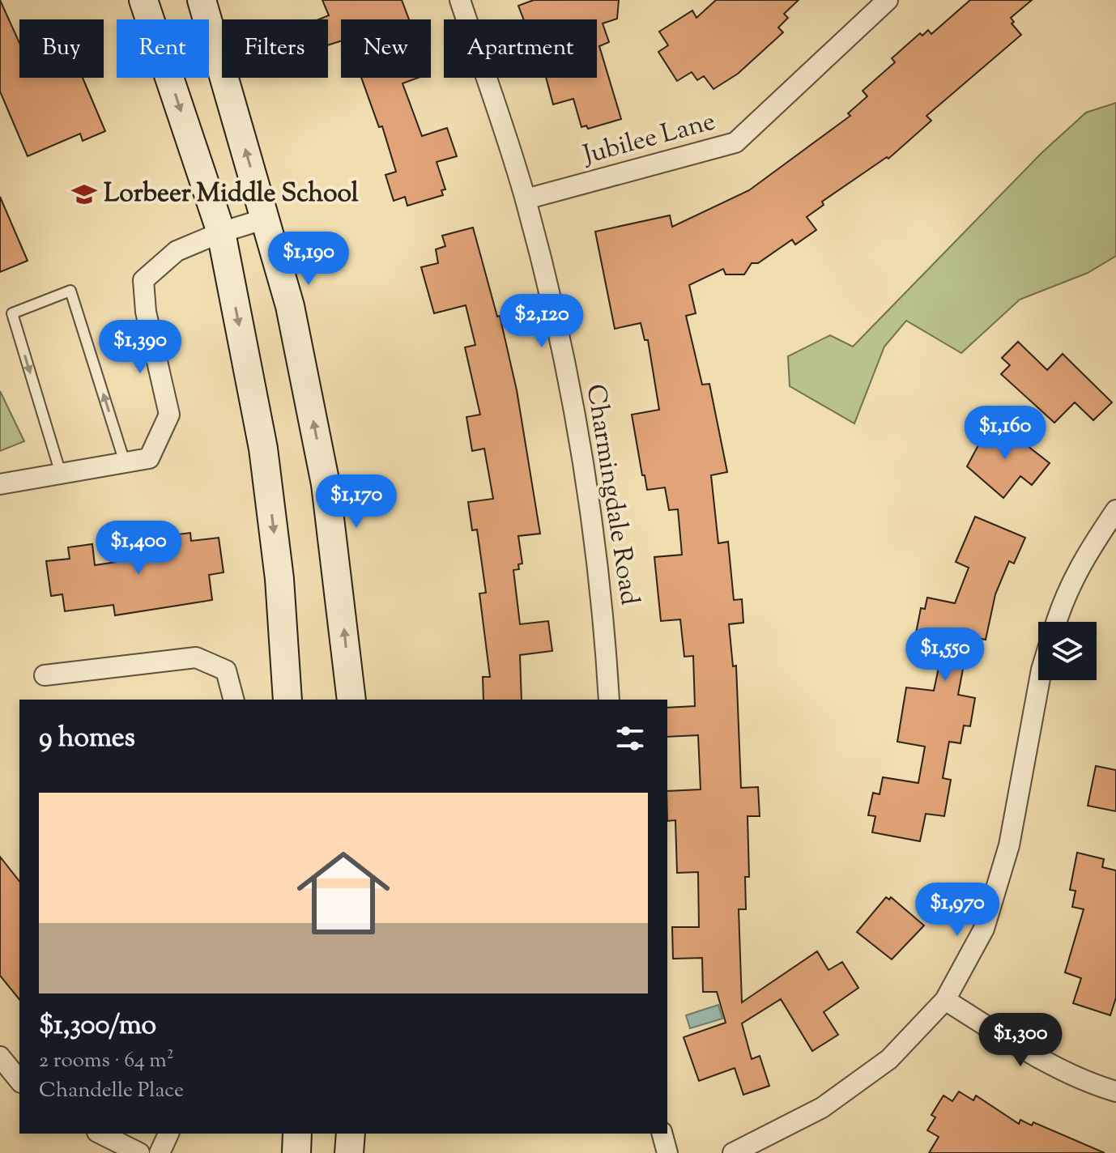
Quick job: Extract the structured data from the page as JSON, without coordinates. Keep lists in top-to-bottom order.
{
  "streets": {
    "street": ["Jubilee Lane", "Charmingdale Road"]
  },
  "crossings": [
    ["Jubilee Lane", "Charmingdale Road"]
  ],
  "places": {
    "school or university": ["Lorbeer Middle School"]
  },
  "page": {
    "chip": [
      "Buy",
      "Rent",
      "Filters",
      "New",
      "Apartment"
    ],
    "price": [
      "$1,190",
      "$2,120",
      "$1,390",
      "$1,160",
      "$1,170",
      "$1,400",
      "$1,550",
      "$1,970",
      "$1,300"
    ],
    "heading": "9 homes",
    "list": [
      {
        "name": "$1,300/mo",
        "note": "2 rooms · 64 m² · Chandelle Place"
      }
    ]
  }
}
